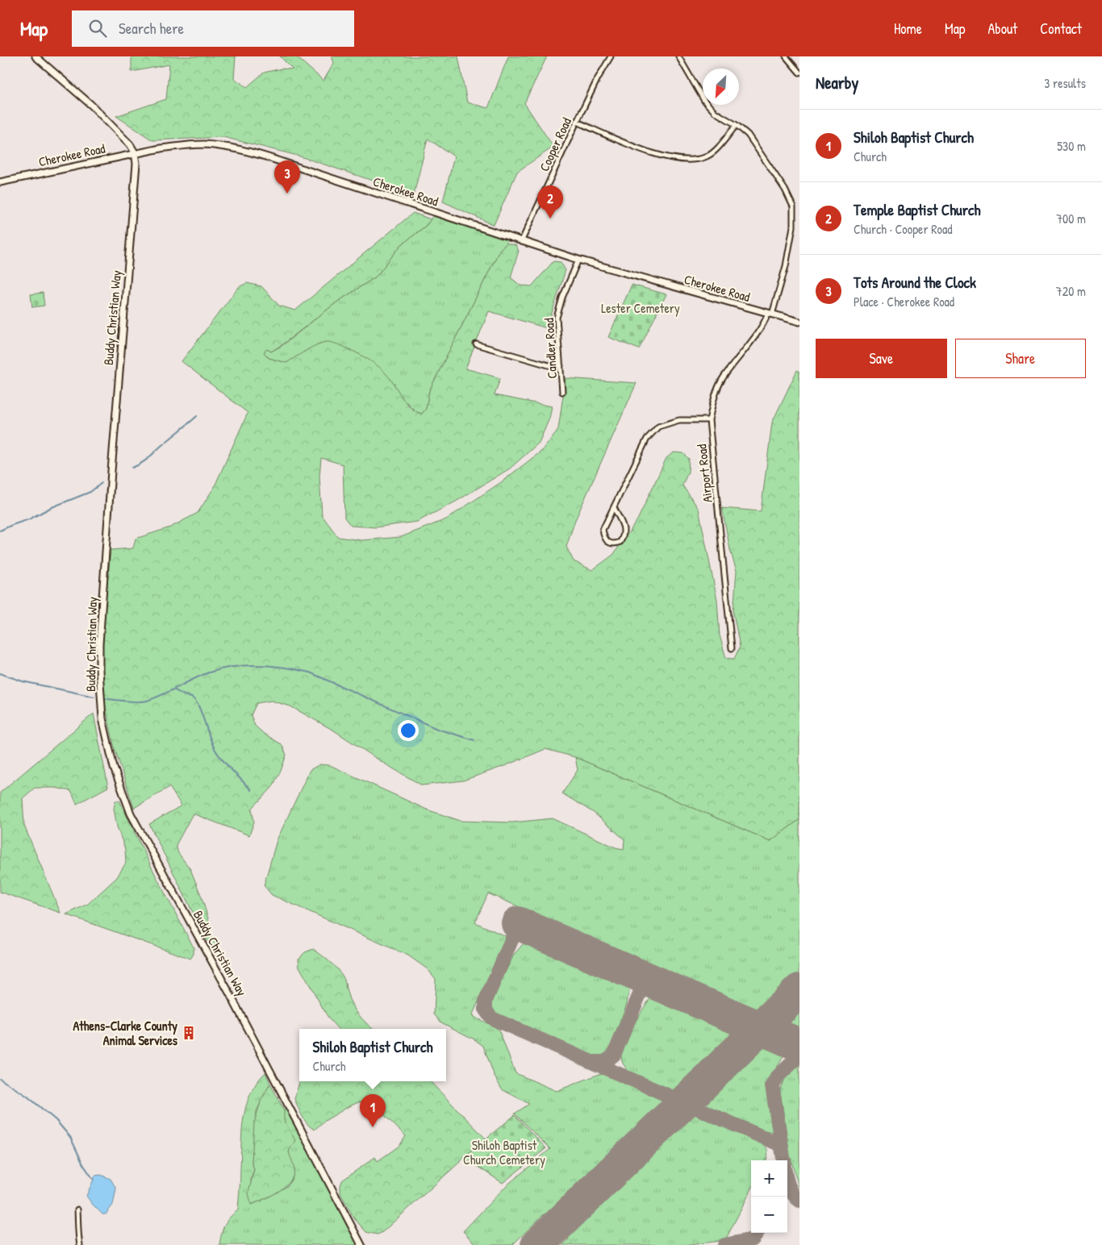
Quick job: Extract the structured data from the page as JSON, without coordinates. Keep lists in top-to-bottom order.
{
  "streets": {
    "street": [
      "Cooper Road",
      "Cherokee Road",
      "Buddy Christian Way",
      "Candler Road",
      "Airport Road"
    ]
  },
  "crossings": [
    ["Cooper Road", "Cherokee Road"],
    ["Cherokee Road", "Buddy Christian Way"],
    ["Cherokee Road", "Candler Road"],
    ["Cherokee Road", "Airport Road"]
  ],
  "parks": ["Lester Cemetery", "Shiloh Baptist Church Cemetery"],
  "places": {
    "building": ["Athens-Clarke County Animal Services"]
  },
  "north": "bottom left",
  "page": {
    "header": "Map",
    "search": "Search here",
    "nav": [
      "Home",
      "Map",
      "About",
      "Contact"
    ],
    "heading": ["Nearby", "3 results"],
    "list": [
      {
        "mark": "1",
        "name": "Shiloh Baptist Church",
        "note": "Church",
        "value": "530 m"
      },
      {
        "mark": "2",
        "name": "Temple Baptist Church",
        "note": "Church · Cooper Road",
        "value": "700 m"
      },
      {
        "mark": "3",
        "name": "Tots Around the Clock",
        "note": "Place · Cherokee Road",
        "value": "720 m"
      }
    ],
    "pins": ["3", "2", "1"],
    "buttons": ["Save", "Share"],
    "popup": ["Shiloh Baptist Church", "Church"],
    "map_buttons": ["+", "−"]
  }
}
